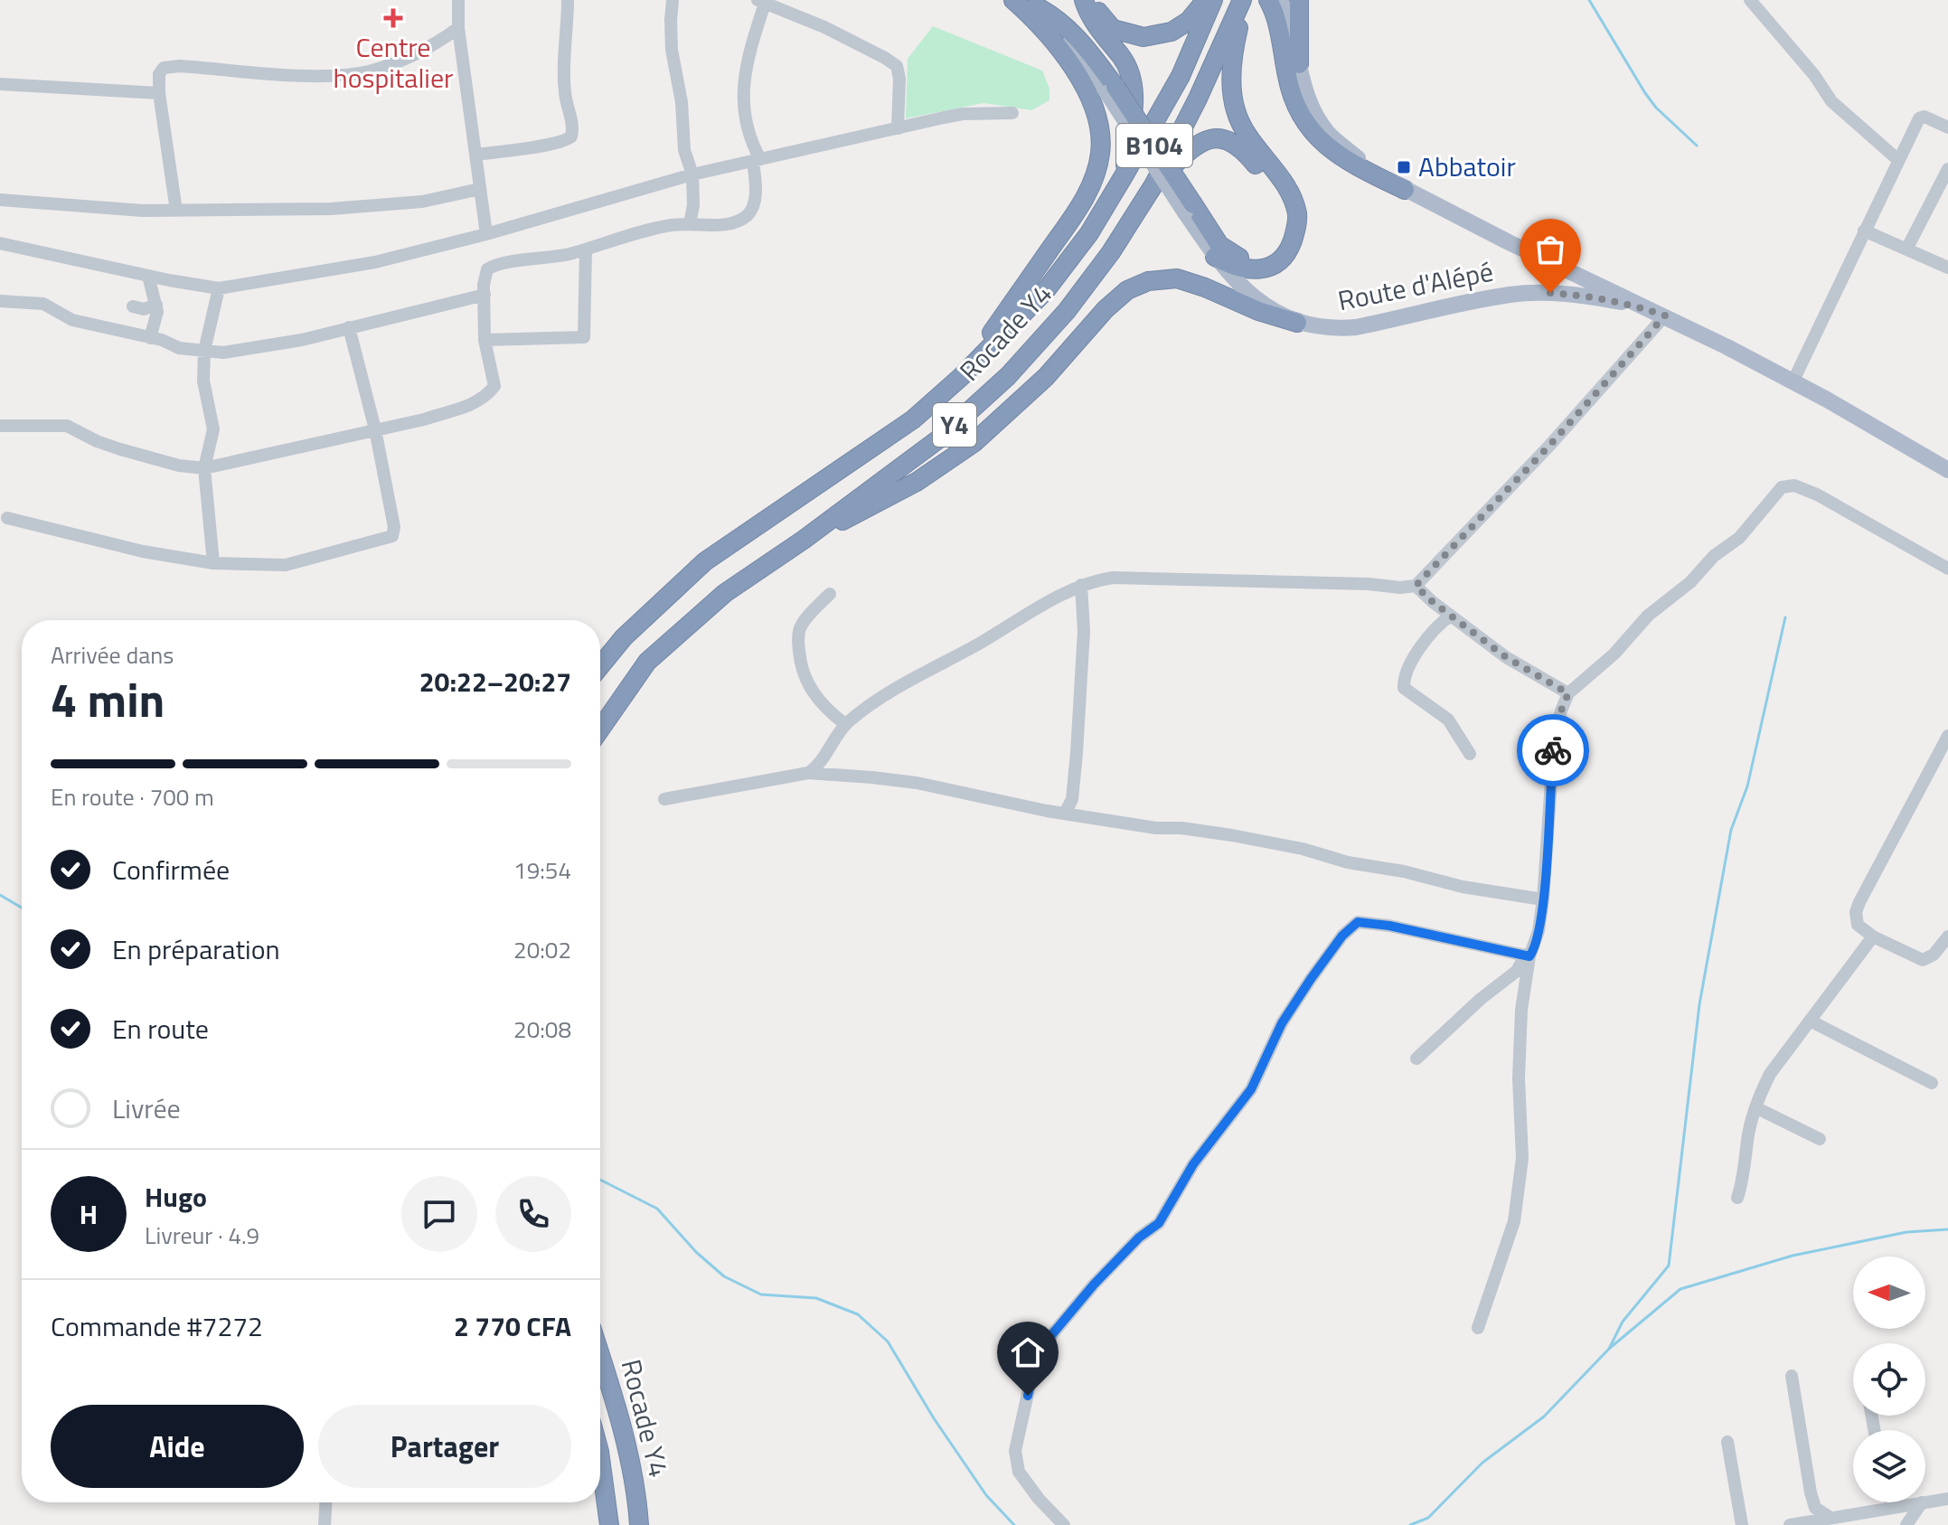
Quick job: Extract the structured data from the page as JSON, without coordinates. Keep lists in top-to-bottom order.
{
  "streets": {
    "highway": ["B104", "Rocade Y4", "Y4"],
    "main road": ["Route d'Alépé"]
  },
  "crossings": [
    ["B104", "Route d'Alépé"]
  ],
  "places": {
    "health": ["Centre hospitalier"],
    "transit": ["Abbatoir"]
  },
  "north": "left",
  "page": {
    "heading": ["4 min", "Arrivée dans", "20:22–20:27"],
    "panel": [
      "Hugo",
      "Livreur · 4.9",
      "Commande #7272",
      "2 770 CFA"
    ],
    "bar": "En route · 700 m",
    "list": [
      ["Confirmée", "19:54"],
      ["En préparation", "20:02"],
      ["En route", "20:08"],
      "Livrée"
    ],
    "round": "H",
    "buttons": ["Aide", "Partager"]
  }
}
